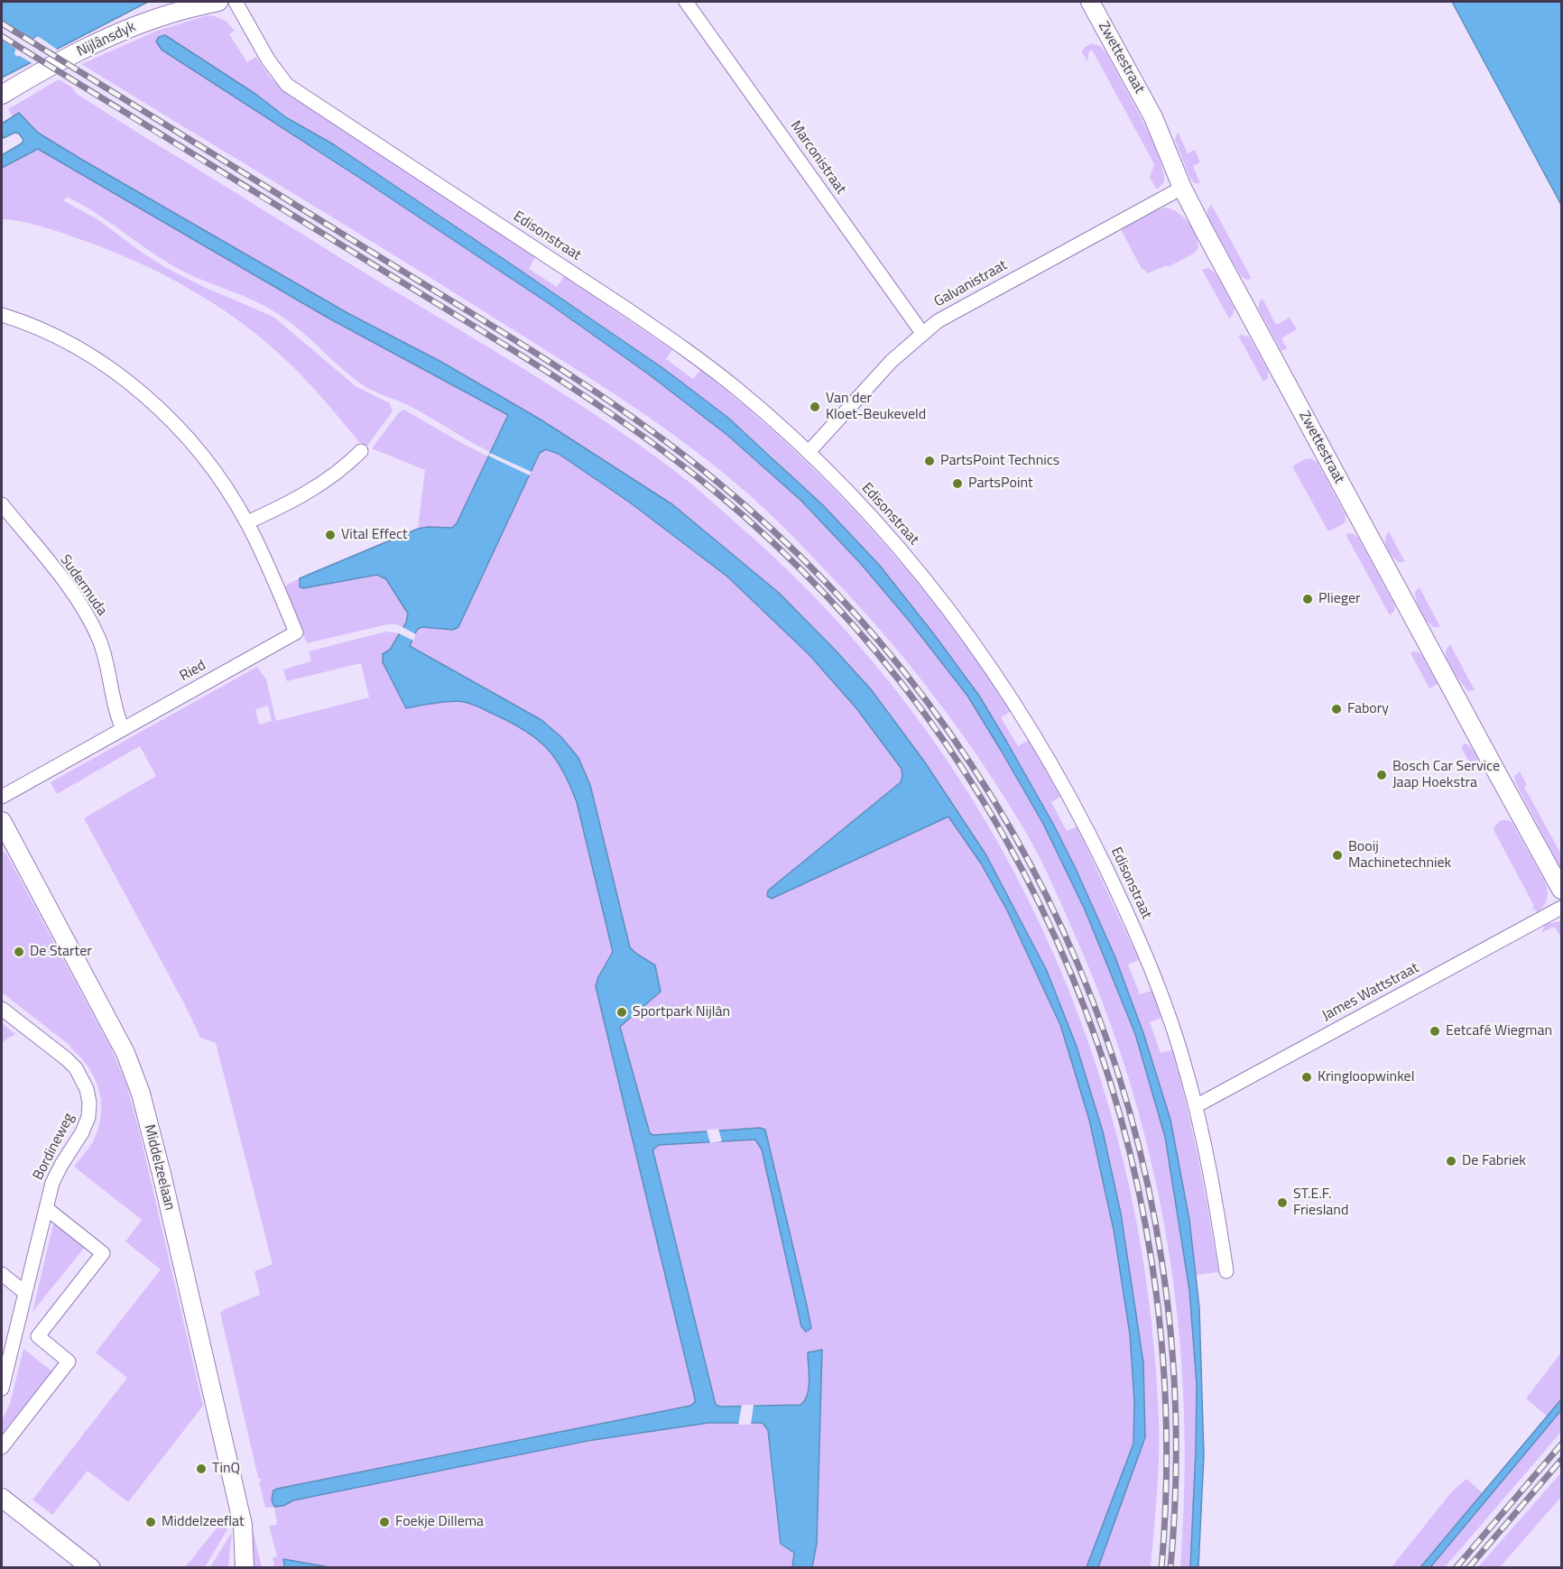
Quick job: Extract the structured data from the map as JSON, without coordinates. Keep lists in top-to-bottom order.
{
  "streets": {
    "street": [
      "Nijlânsdyk",
      "Zwettestraat",
      "Marconistraat",
      "Edisonstraat",
      "Galvanistraat",
      "Sudermuda",
      "Ried",
      "James Wattstraat",
      "Bordineweg",
      "Middelzeelaan"
    ]
  },
  "crossings": [
    ["Zwettestraat", "Galvanistraat"],
    ["Marconistraat", "Galvanistraat"],
    ["Edisonstraat", "Galvanistraat"],
    ["Edisonstraat", "James Wattstraat"],
    ["Sudermuda", "Ried"]
  ],
  "places": [
    "Van der Kloet-Beukeveld",
    "PartsPoint Technics",
    "PartsPoint",
    "Vital Effect",
    "Plieger",
    "Fabory",
    "Bosch Car Service Jaap Hoekstra",
    "Booij Machinetechniek",
    "De Starter",
    "Sportpark Nijlân",
    "Eetcafé Wiegman",
    "Kringloopwinkel",
    "De Fabriek",
    "ST.E.F. Friesland",
    "TinQ",
    "Middelzeeflat",
    "Foekje Dillema"
  ]
}
